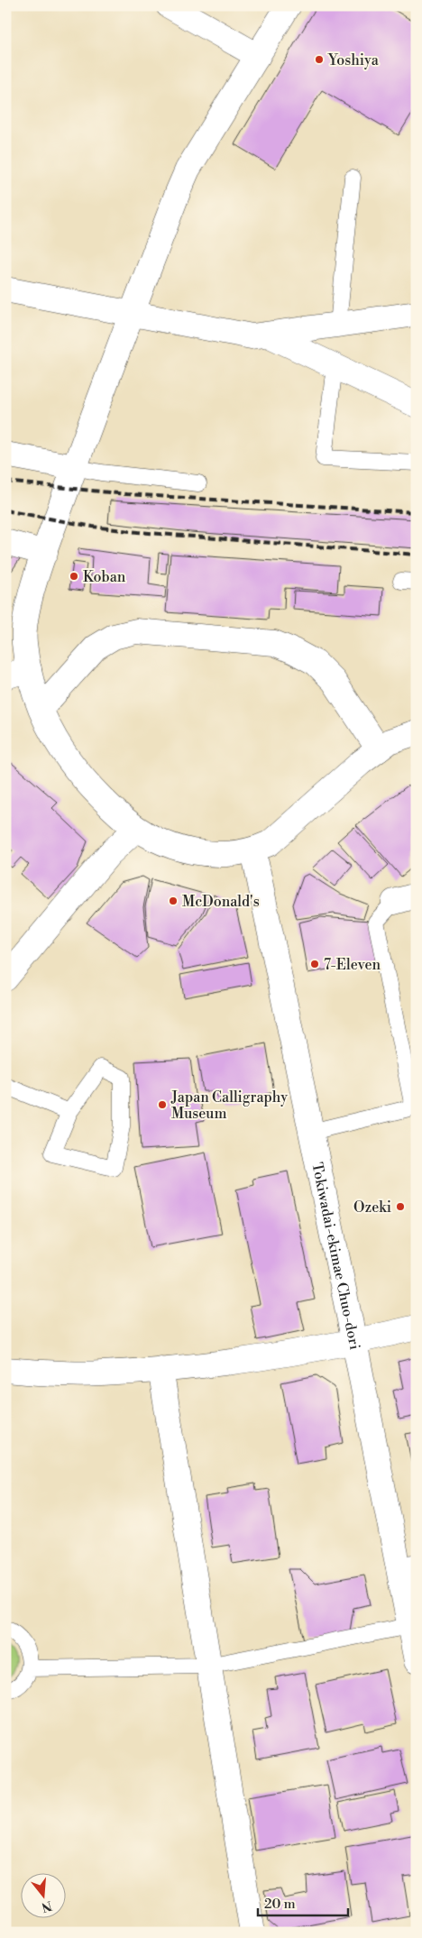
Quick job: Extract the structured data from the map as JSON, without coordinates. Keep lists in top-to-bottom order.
{
  "streets": {
    "street": ["Tokiwadai-ekimae Chuo-dori"]
  },
  "places": [
    "Yoshiya",
    "Koban",
    "McDonald's",
    "7-Eleven",
    "Japan Calligraphy Museum",
    "Ozeki"
  ],
  "scale_bar": "20 m",
  "north": "bottom"
}
